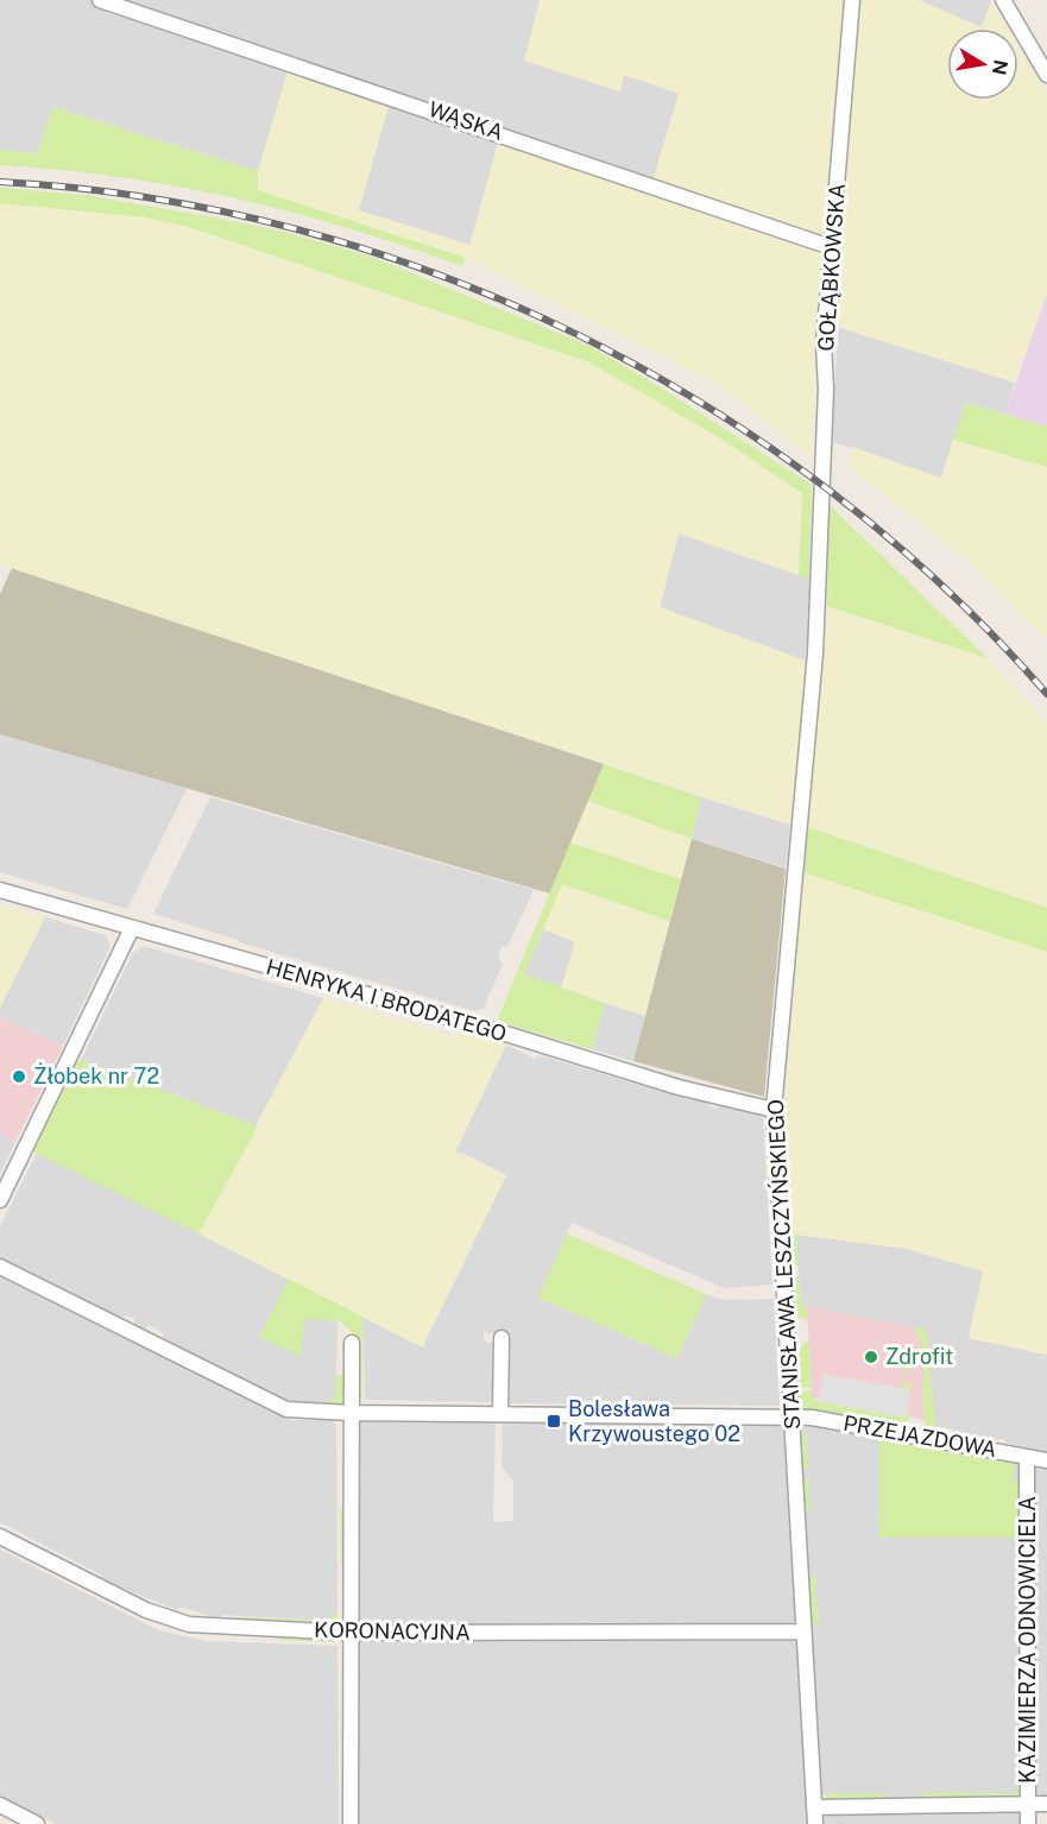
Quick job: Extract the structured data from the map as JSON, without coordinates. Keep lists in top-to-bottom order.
{
  "streets": {
    "street": [
      "WĄSKA",
      "GOŁĄBKOWSKA",
      "HENRYKA I BRODATEGO",
      "STANISŁAWA LESZCZYŃSKIEGO",
      "PRZEJAZDOWA",
      "KORONACYJNA",
      "KAZIMIERZA ODNOWICIELA"
    ]
  },
  "crossings": [
    ["WĄSKA", "GOŁĄBKOWSKA"],
    ["GOŁĄBKOWSKA", "STANISŁAWA LESZCZYŃSKIEGO"],
    ["HENRYKA I BRODATEGO", "STANISŁAWA LESZCZYŃSKIEGO"],
    ["STANISŁAWA LESZCZYŃSKIEGO", "PRZEJAZDOWA"],
    ["STANISŁAWA LESZCZYŃSKIEGO", "KORONACYJNA"],
    ["PRZEJAZDOWA", "KAZIMIERZA ODNOWICIELA"]
  ],
  "places": {
    "other": ["Żłobek nr 72", "Zdrofit"],
    "transit": ["Bolesława Krzywoustego 02"]
  },
  "north": "right"
}
